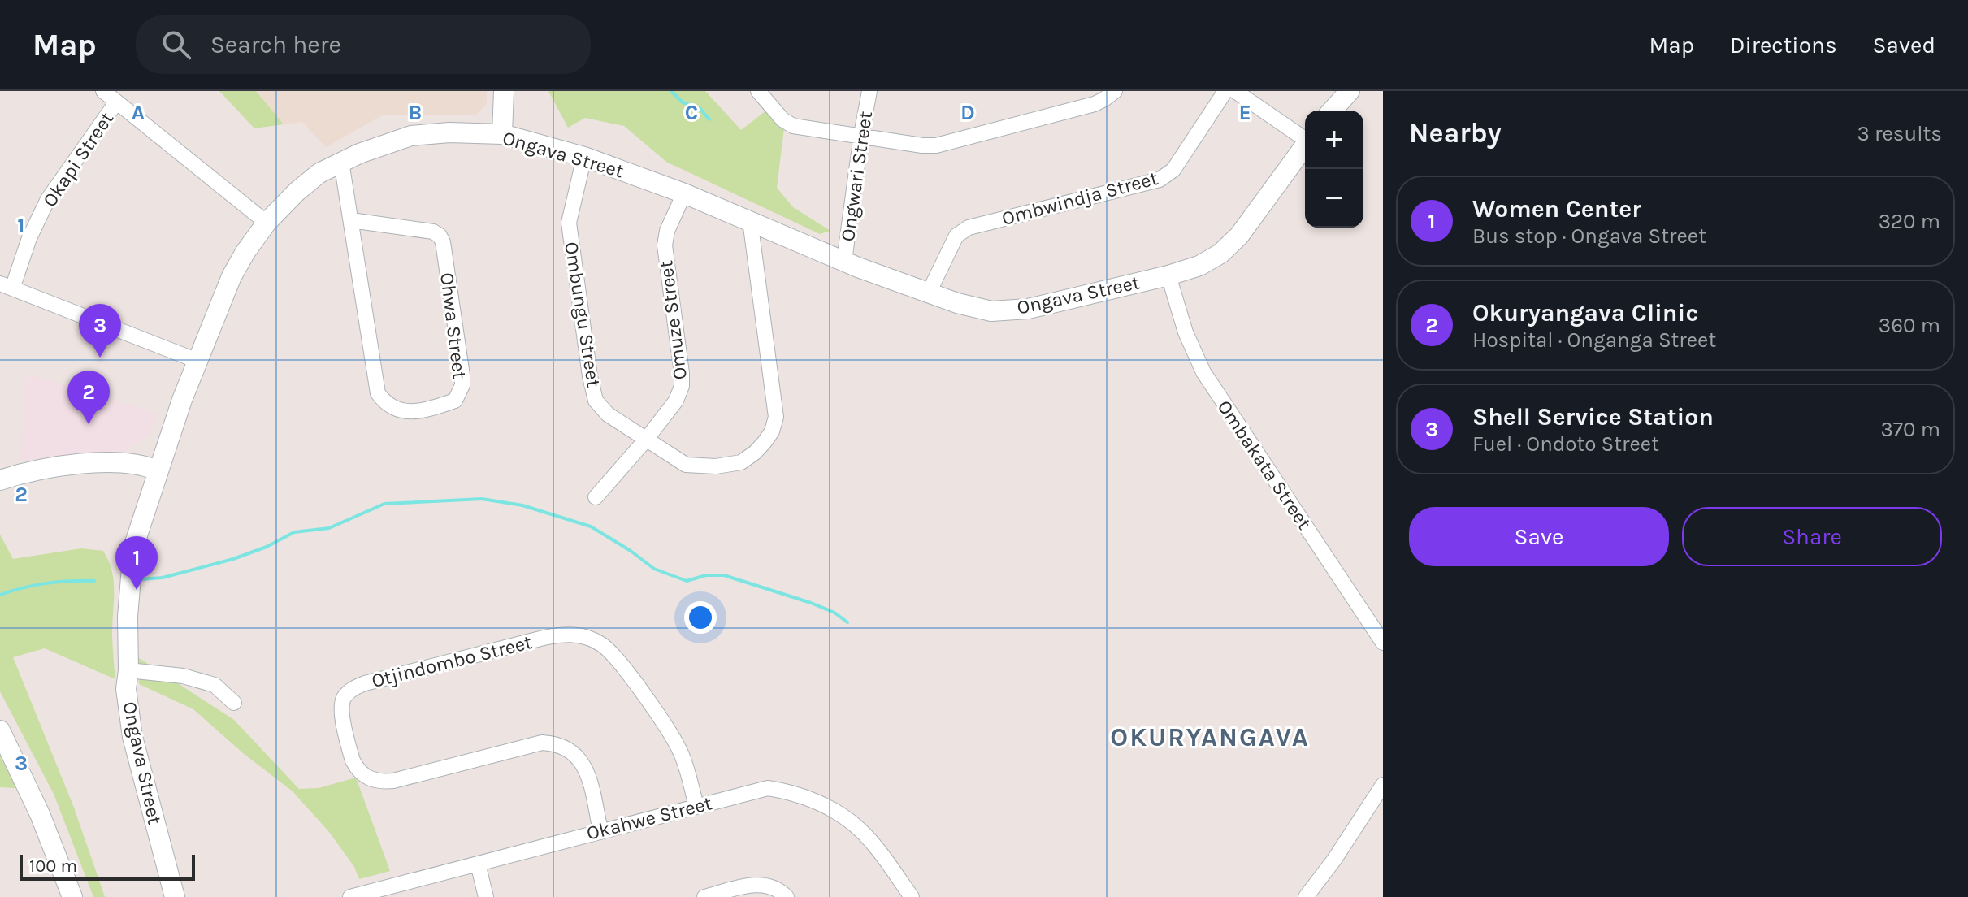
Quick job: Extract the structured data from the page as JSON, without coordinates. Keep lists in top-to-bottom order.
{
  "streets": {
    "street": [
      "Ongava Street",
      "Okapi Street",
      "Ongwari Street",
      "Ombwindja Street",
      "Ombungu Street",
      "Omuze Street",
      "Ohwa Street",
      "Ombakata Street",
      "Otjindombo Street",
      "Okahwe Street"
    ]
  },
  "crossings": [
    ["Ongava Street", "Ongwari Street"],
    ["Ongava Street", "Ombwindja Street"],
    ["Ongava Street", "Ombungu Street"],
    ["Ongava Street", "Omuze Street"],
    ["Ongava Street", "Ohwa Street"],
    ["Ongava Street", "Ombakata Street"],
    ["Ombungu Street", "Omuze Street"],
    ["Otjindombo Street", "Okahwe Street"]
  ],
  "districts": ["OKURYANGAVA"],
  "scale_bar": "100 m",
  "page": {
    "header": "Map",
    "search": "Search here",
    "nav": ["Map", "Directions", "Saved"],
    "heading": ["Nearby", "3 results"],
    "map_buttons": ["+", "−"],
    "list": [
      {
        "mark": "1",
        "name": "Women Center",
        "note": "Bus stop · Ongava Street",
        "value": "320 m"
      },
      {
        "mark": "2",
        "name": "Okuryangava Clinic",
        "note": "Hospital · Onganga Street",
        "value": "360 m"
      },
      {
        "mark": "3",
        "name": "Shell Service Station",
        "note": "Fuel · Ondoto Street",
        "value": "370 m"
      }
    ],
    "pins": ["3", "2", "1"],
    "buttons": ["Save", "Share"],
    "scale": "100 m"
  },
  "grid": {
    "columns": [
      "A",
      "B",
      "C",
      "D",
      "E"
    ],
    "rows": ["1", "2", "3"]
  }
}
